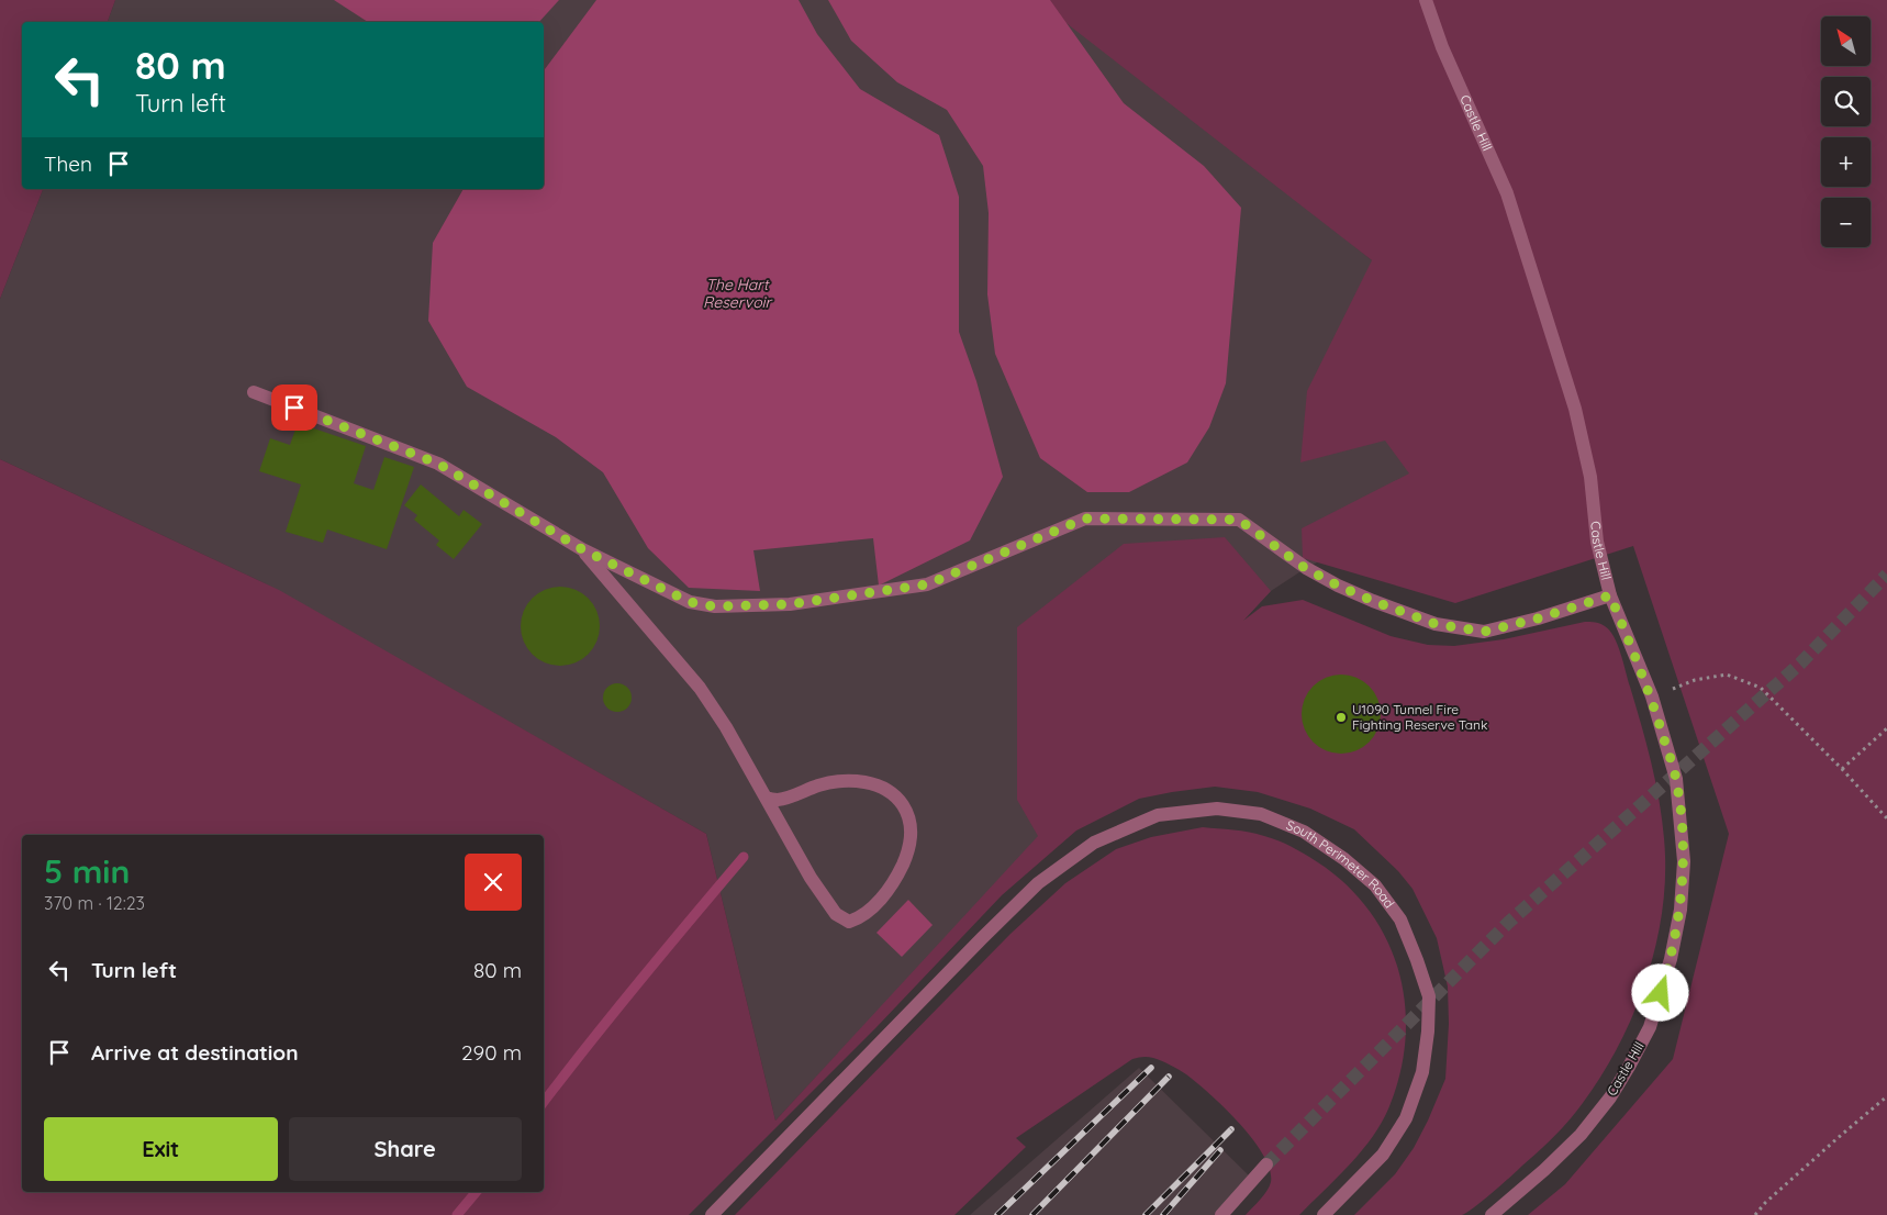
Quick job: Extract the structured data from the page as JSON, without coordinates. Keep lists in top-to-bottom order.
{
  "streets": {
    "street": ["Castle Hill", "South Perimeter Road"]
  },
  "water": ["The Hart Reservoir"],
  "places": ["U1090 Tunnel Fire Fighting Reserve Tank"],
  "north": "top left",
  "page": {
    "map_buttons": ["+", "−"],
    "turn": ["80 m", "Turn left"],
    "then": "Then",
    "heading": ["5 min", "370 m · 12:23"],
    "list": [
      {
        "name": "Turn left",
        "value": "80 m"
      },
      {
        "name": "Arrive at destination",
        "value": "290 m"
      }
    ],
    "buttons": ["Exit", "Share"]
  }
}
